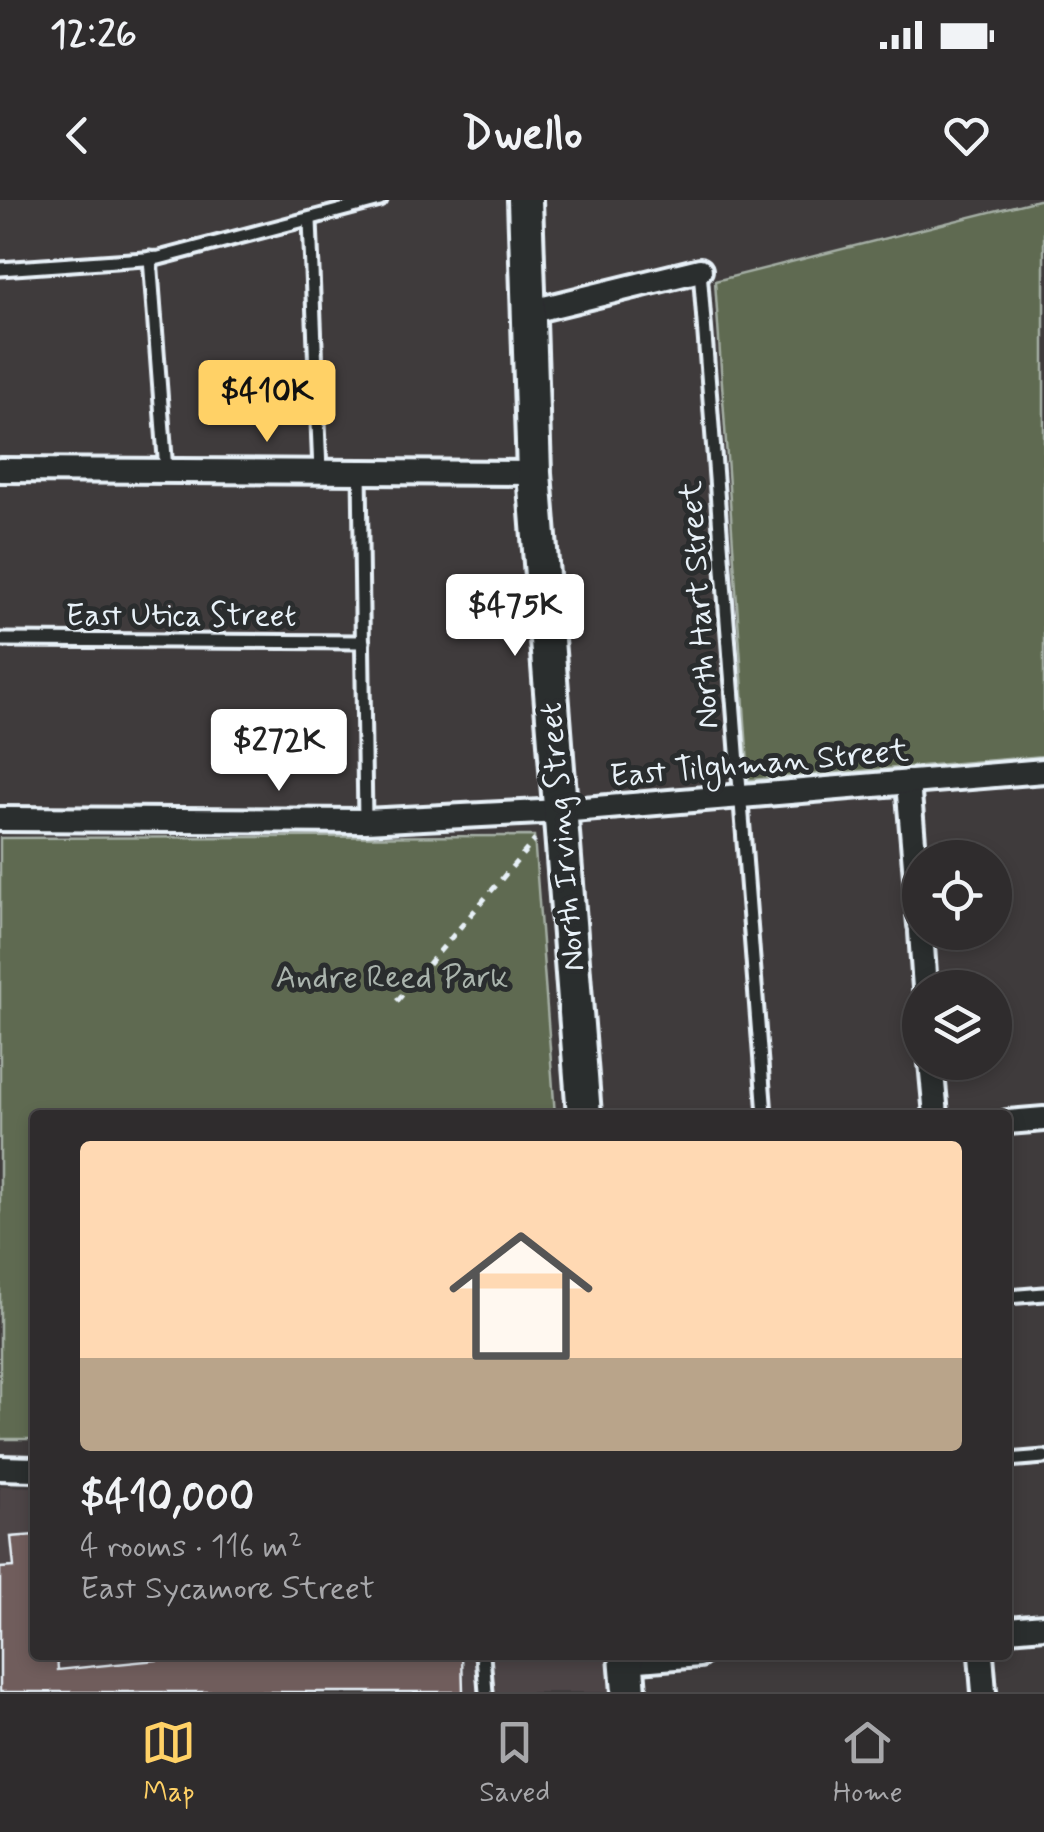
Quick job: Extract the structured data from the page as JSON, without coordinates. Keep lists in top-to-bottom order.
{
  "streets": {
    "main road": ["North Irving Street"],
    "street": ["East Tilghman Street"],
    "lane": ["North Hart Street", "East Utica Street"]
  },
  "crossings": [
    ["North Hart Street", "East Tilghman Street"],
    ["East Tilghman Street", "North Irving Street"]
  ],
  "parks": ["Andre Reed Park"],
  "page": {
    "status": "12:26",
    "header": "Dwello",
    "price": ["$410K", "$475K", "$272K"],
    "list": [
      {
        "name": "$410,000",
        "note": "4 rooms · 116 m² · East Sycamore Street"
      }
    ],
    "tabs": ["Map", "Saved", "Home"]
  }
}
